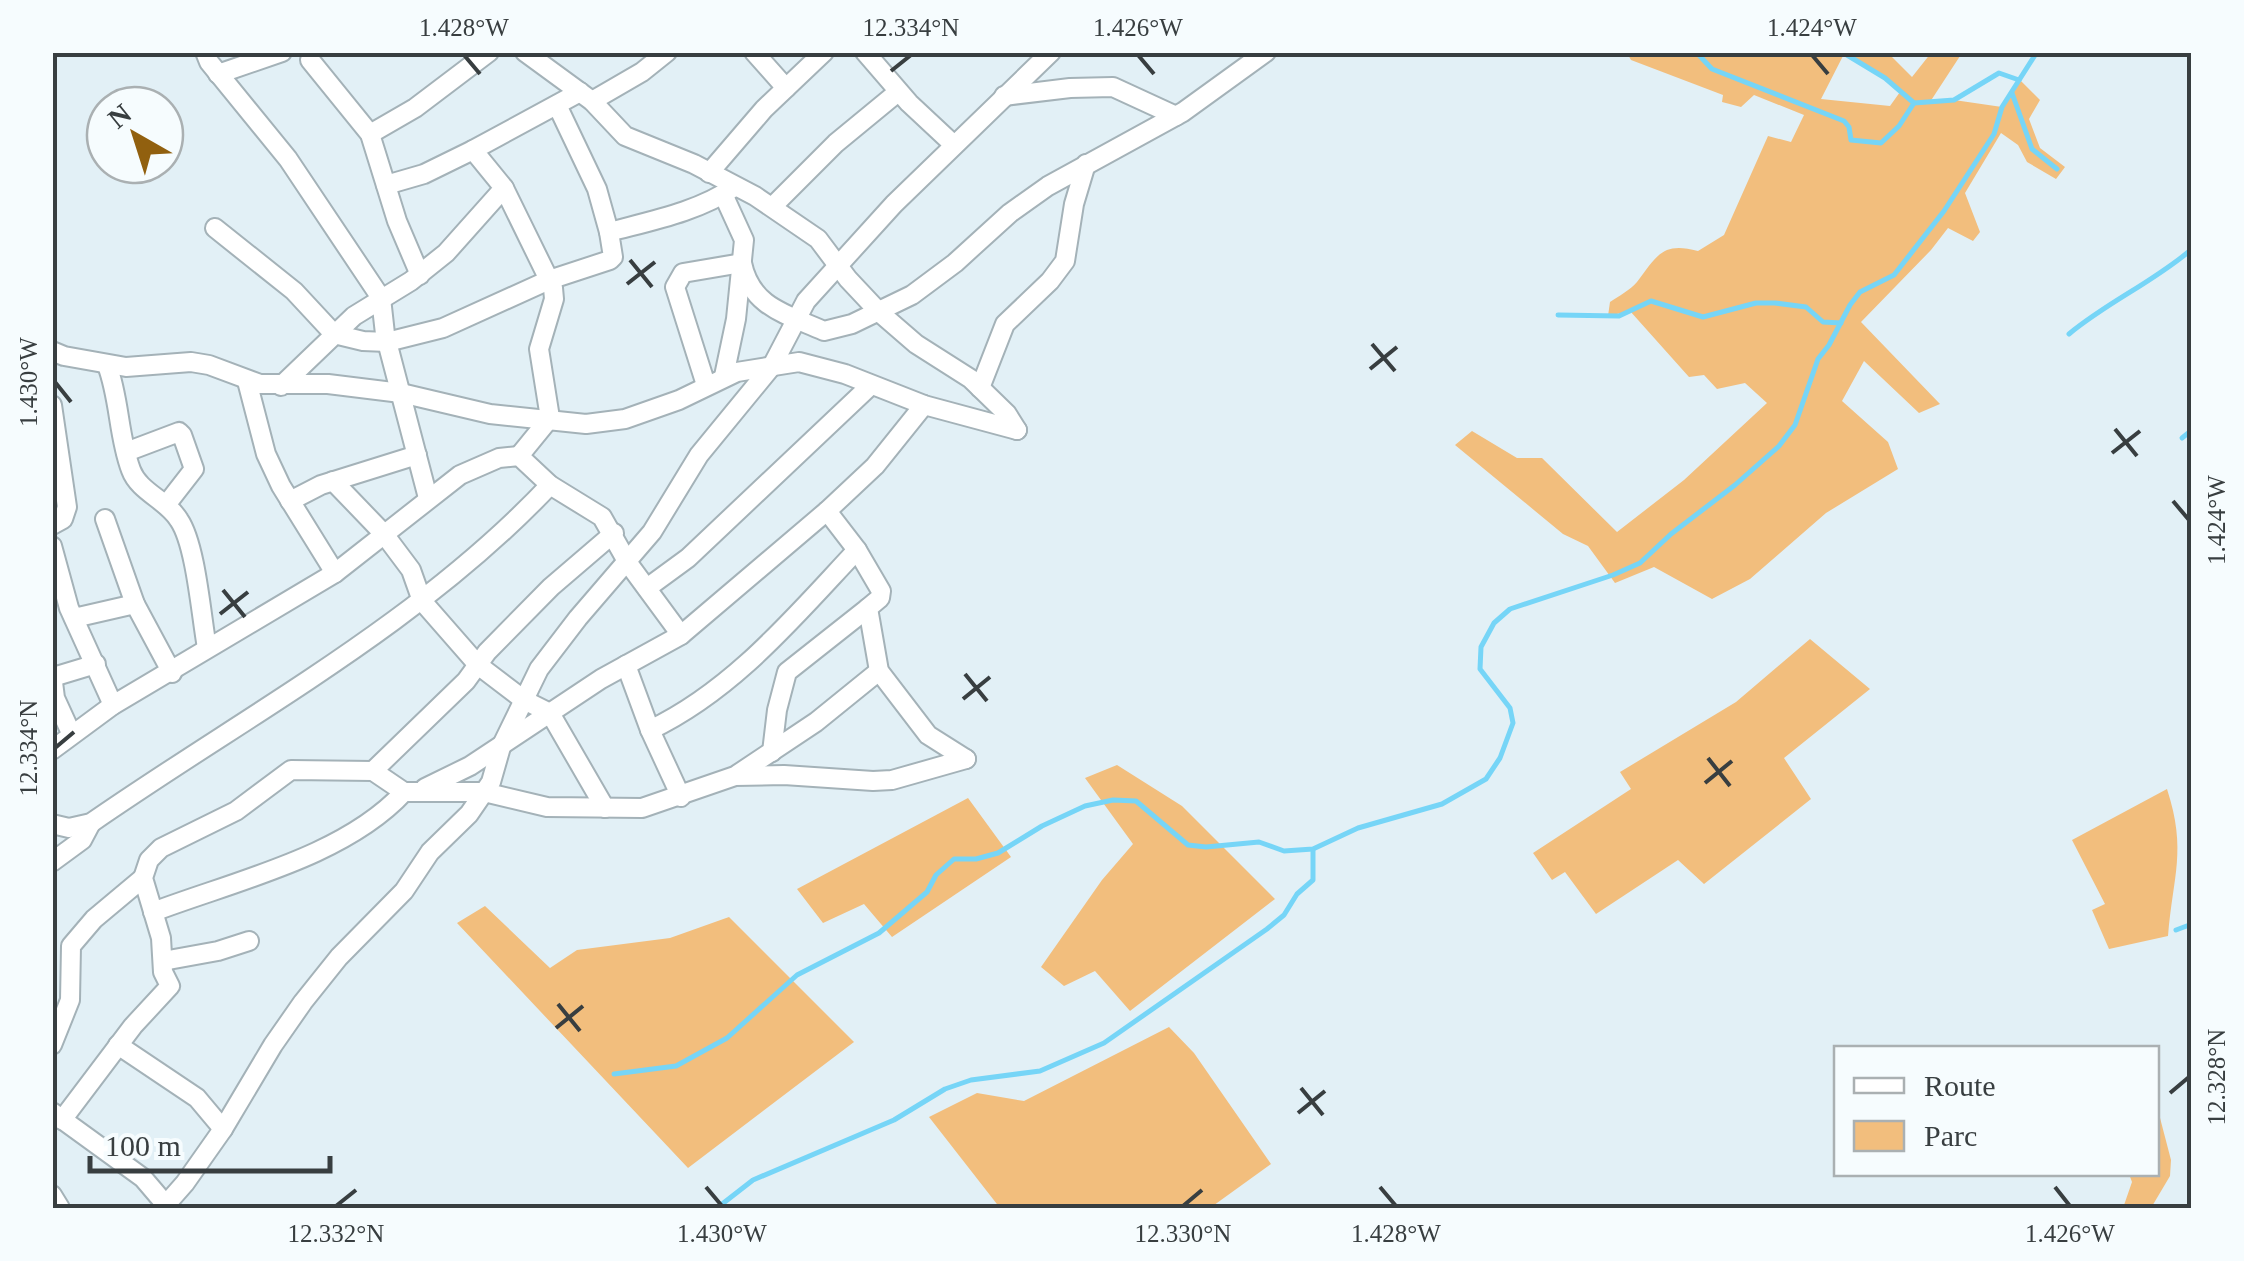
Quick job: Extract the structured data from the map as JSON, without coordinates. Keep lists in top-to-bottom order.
{
  "legend": ["Route", "Parc"],
  "scale_bar": "100 m",
  "north": "top left",
  "coordinates": [
    "1.428°W",
    "12.334°N",
    "1.426°W",
    "1.424°W",
    "1.430°W",
    "12.328°N",
    "12.332°N",
    "12.330°N"
  ]
}
